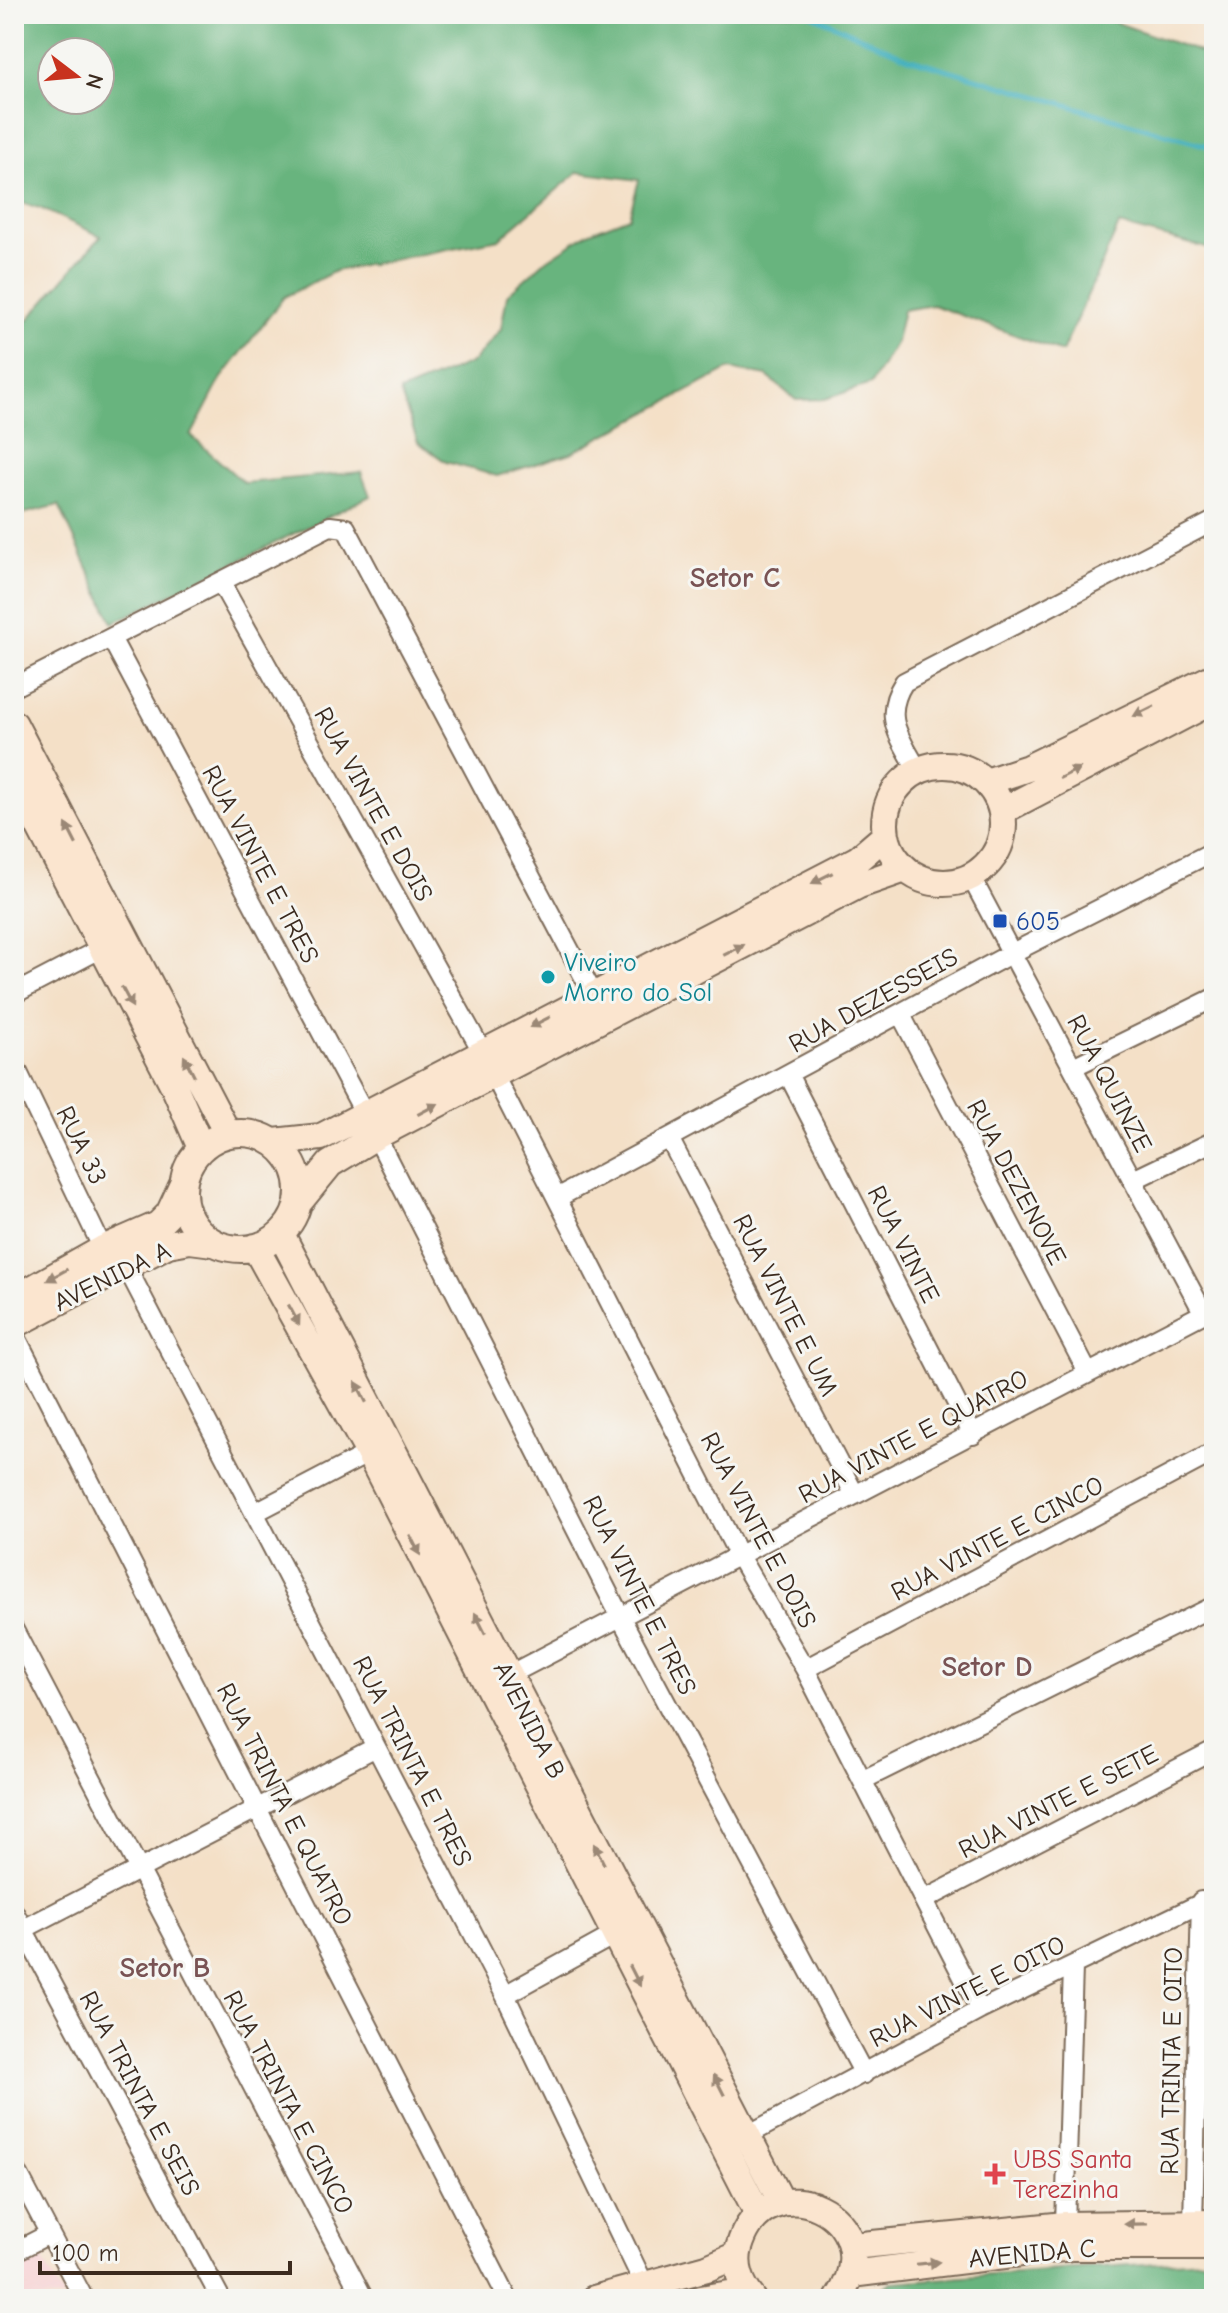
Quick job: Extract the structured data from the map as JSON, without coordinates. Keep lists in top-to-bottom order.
{
  "streets": {
    "street": [
      "RUA VINTE E DOIS",
      "RUA VINTE E TRES",
      "RUA DEZESSEIS",
      "RUA QUINZE",
      "RUA 33",
      "RUA DEZENOVE",
      "RUA VINTE",
      "AVENIDA A",
      "RUA VINTE E UM",
      "RUA VINTE E QUATRO",
      "RUA VINTE E CINCO",
      "AVENIDA B",
      "RUA TRINTA E TRES",
      "RUA VINTE E SETE",
      "RUA TRINTA E QUATRO",
      "RUA VINTE E OITO",
      "RUA TRINTA E OITO",
      "RUA TRINTA E SEIS",
      "RUA TRINTA E CINCO",
      "AVENIDA C"
    ]
  },
  "crossings": [
    ["RUA VINTE E DOIS", "RUA DEZESSEIS"],
    ["RUA VINTE E DOIS", "RUA VINTE E QUATRO"],
    ["RUA VINTE E DOIS", "RUA VINTE E CINCO"],
    ["RUA VINTE E DOIS", "RUA VINTE E SETE"],
    ["RUA VINTE E DOIS", "RUA VINTE E OITO"],
    ["RUA VINTE E TRES", "RUA VINTE E QUATRO"],
    ["RUA VINTE E TRES", "RUA VINTE E OITO"],
    ["RUA DEZESSEIS", "RUA QUINZE"],
    ["RUA DEZESSEIS", "RUA DEZENOVE"],
    ["RUA DEZESSEIS", "RUA VINTE"],
    ["RUA DEZESSEIS", "RUA VINTE E UM"],
    ["RUA QUINZE", "RUA VINTE E QUATRO"],
    ["RUA 33", "AVENIDA A"],
    ["RUA DEZENOVE", "RUA VINTE E QUATRO"],
    ["RUA VINTE", "RUA VINTE E QUATRO"],
    ["AVENIDA A", "AVENIDA B"],
    ["AVENIDA A", "RUA TRINTA E TRES"],
    ["RUA VINTE E UM", "RUA VINTE E QUATRO"],
    ["RUA VINTE E QUATRO", "AVENIDA B"],
    ["AVENIDA B", "RUA VINTE E OITO"],
    ["RUA VINTE E OITO", "RUA TRINTA E OITO"],
    ["RUA TRINTA E OITO", "AVENIDA C"]
  ],
  "districts": ["Setor C", "Setor D", "Setor B"],
  "places": {
    "transit": ["605"],
    "other": ["Viveiro Morro do Sol"],
    "health": ["UBS Santa Terezinha"]
  },
  "scale_bar": "100 m",
  "north": "right"
}
